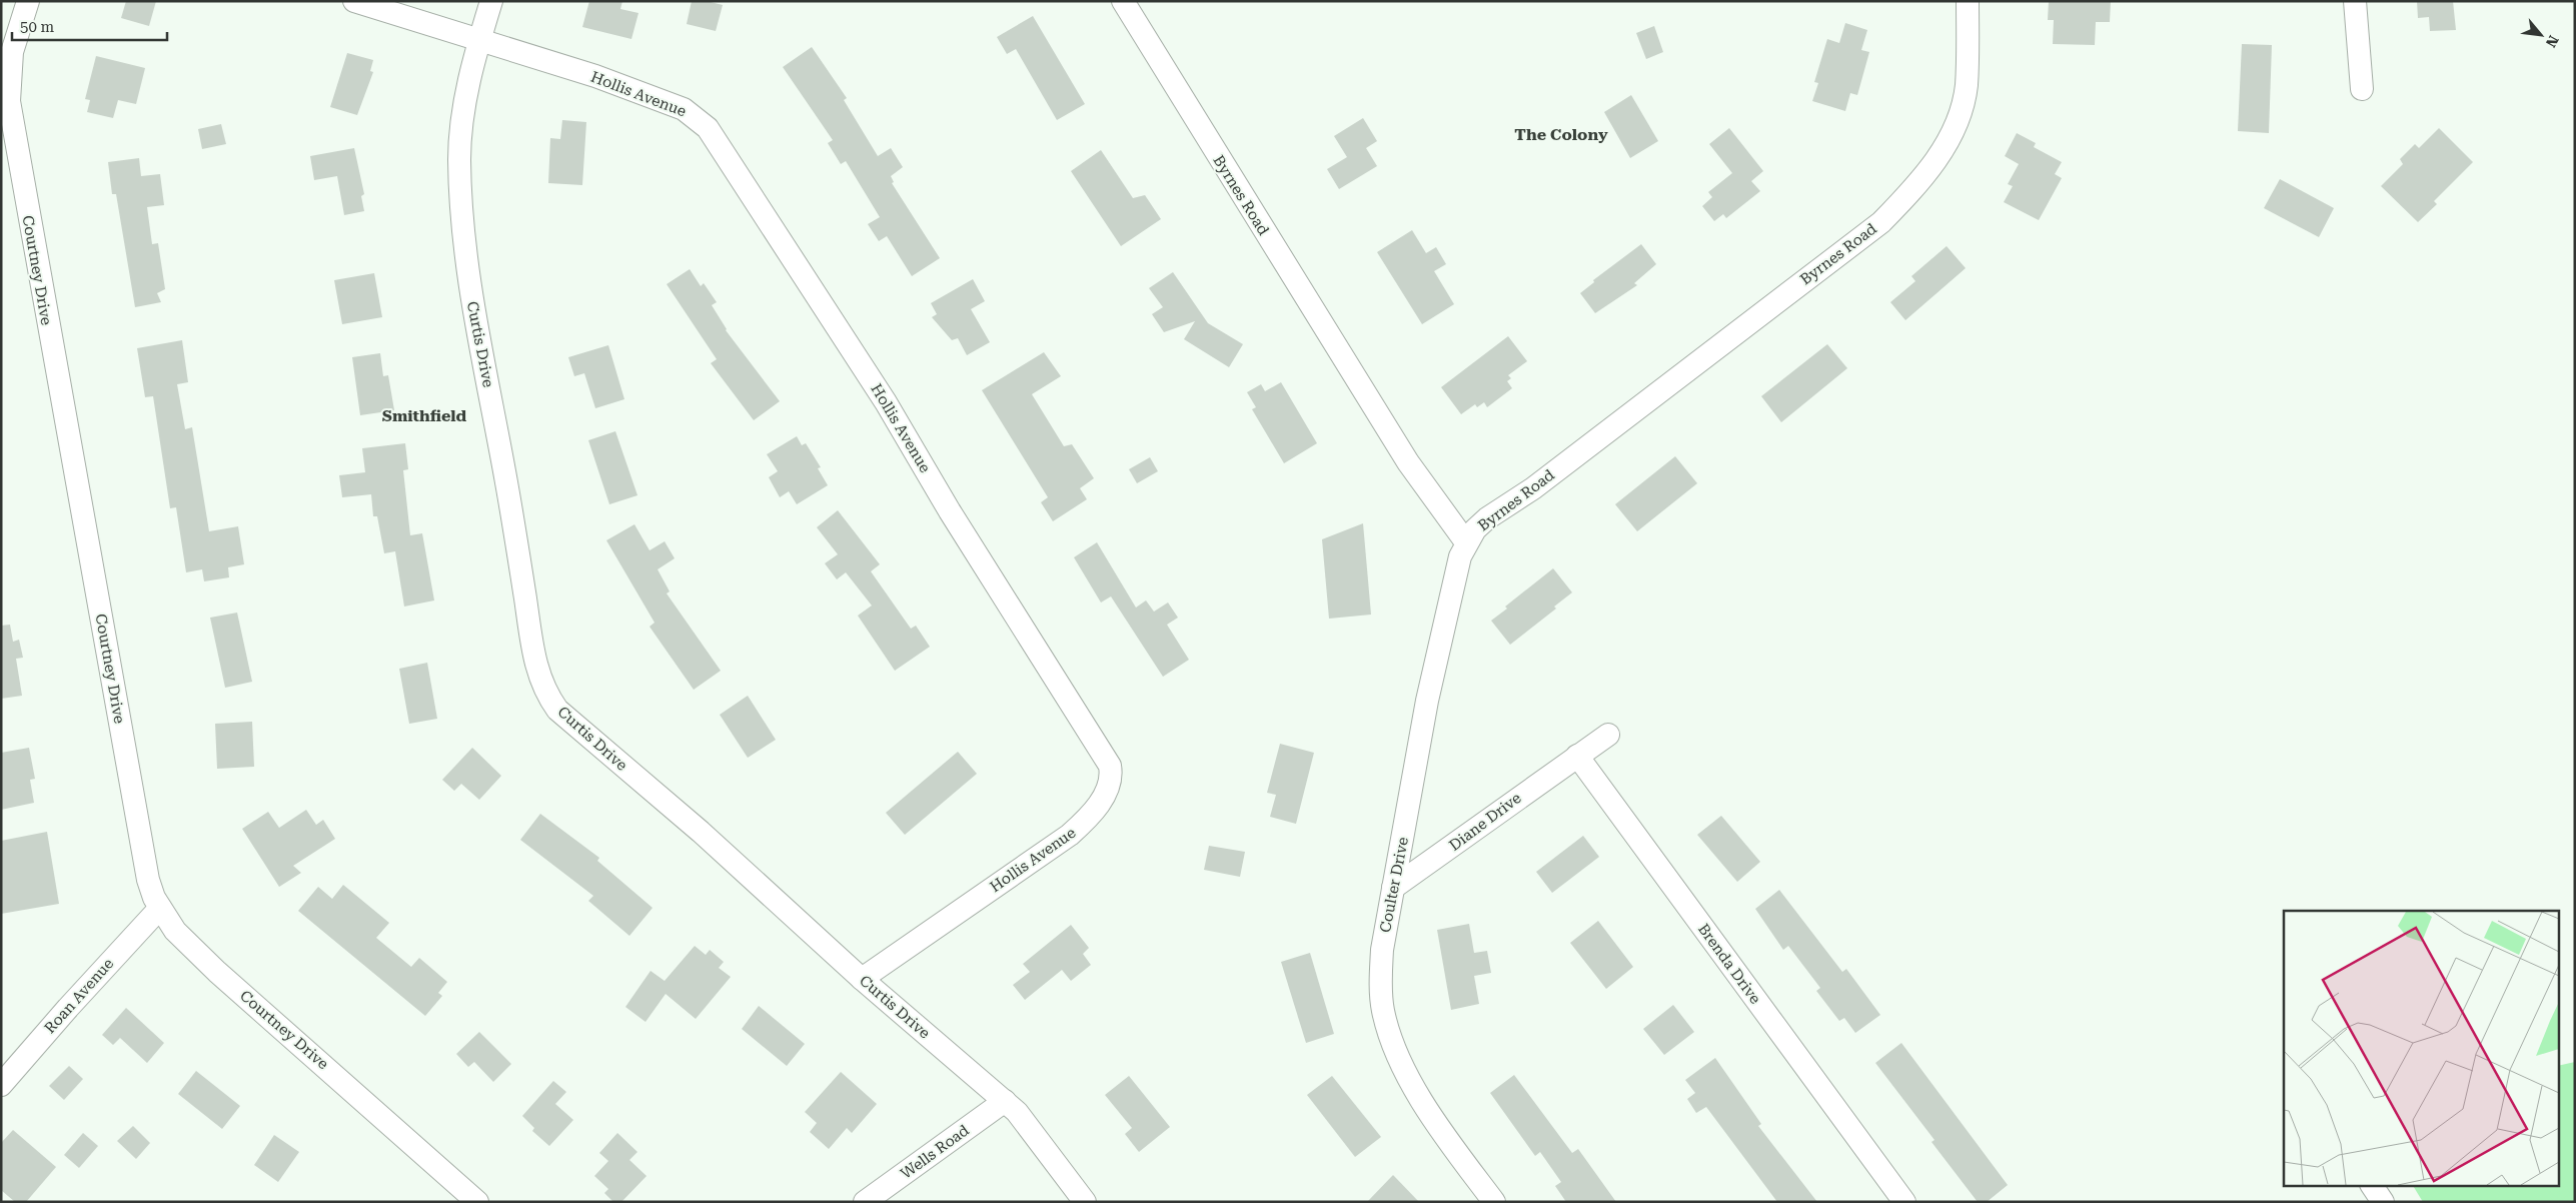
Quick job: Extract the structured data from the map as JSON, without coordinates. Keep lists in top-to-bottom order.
{
  "streets": {
    "street": [
      "Hollis Avenue",
      "Byrnes Road",
      "Courtney Drive",
      "Curtis Drive",
      "Diane Drive",
      "Coulter Drive",
      "Brenda Drive",
      "Roan Avenue",
      "Wells Road"
    ]
  },
  "crossings": [
    ["Hollis Avenue", "Curtis Drive"],
    ["Byrnes Road", "Coulter Drive"],
    ["Courtney Drive", "Roan Avenue"],
    ["Curtis Drive", "Wells Road"],
    ["Diane Drive", "Coulter Drive"],
    ["Diane Drive", "Brenda Drive"]
  ],
  "districts": ["The Colony", "Smithfield"],
  "scale_bar": "50 m",
  "north": "bottom right"
}
